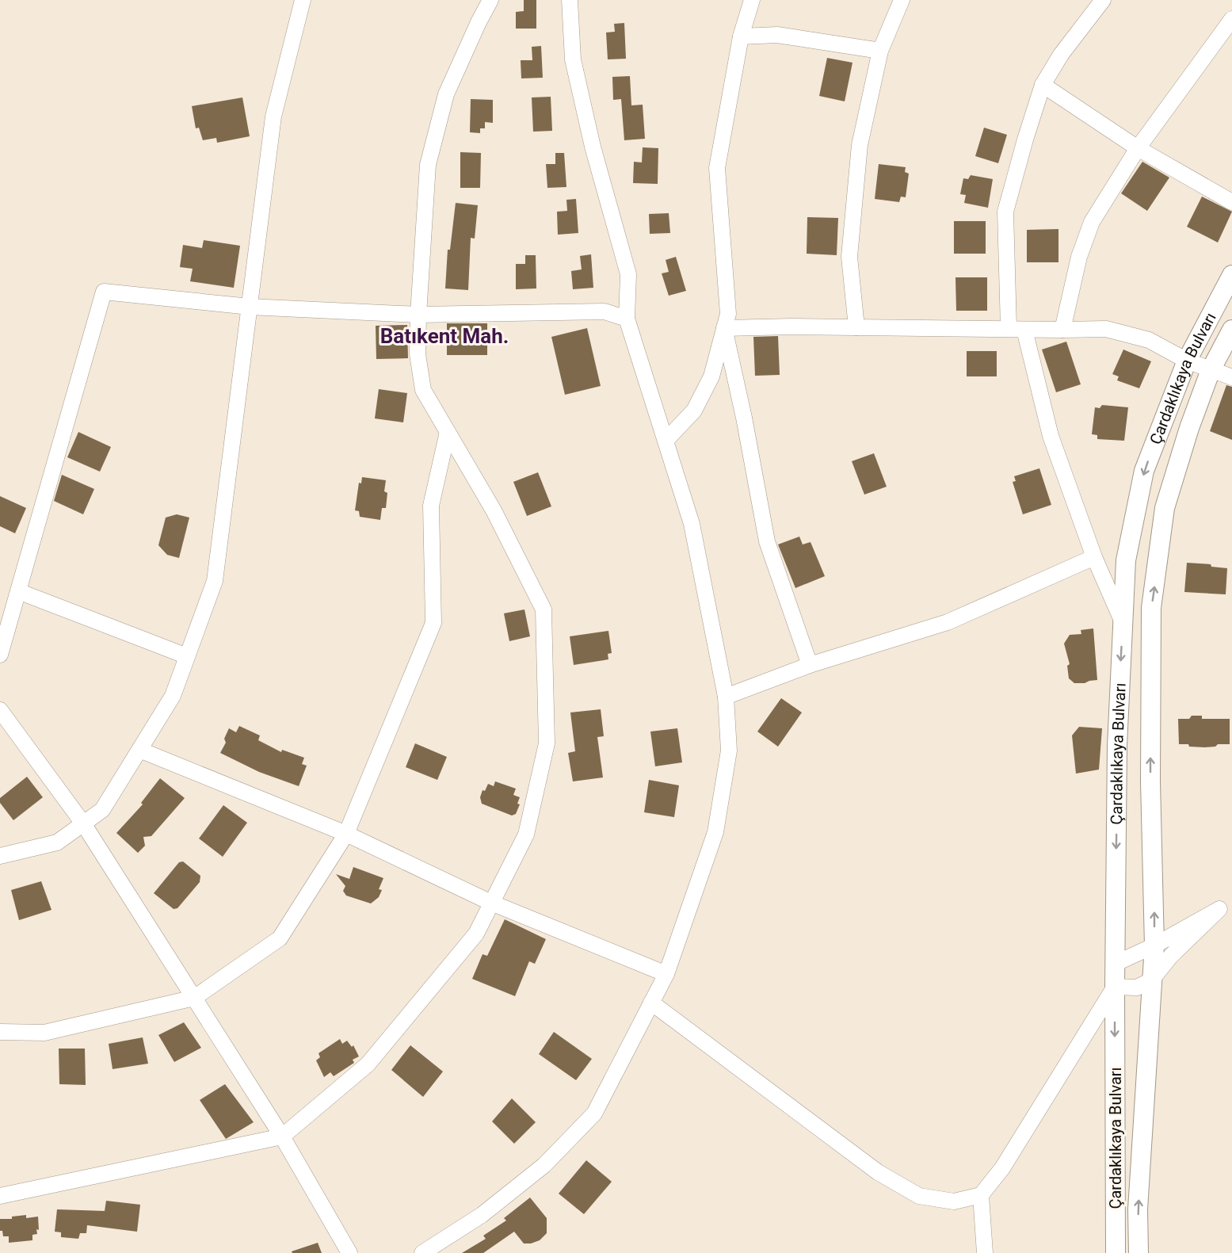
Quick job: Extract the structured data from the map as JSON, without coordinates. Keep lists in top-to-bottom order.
{
  "streets": {
    "main road": ["Çardaklıkaya Bulvarı"]
  },
  "districts": ["Batıkent Mah."]
}
